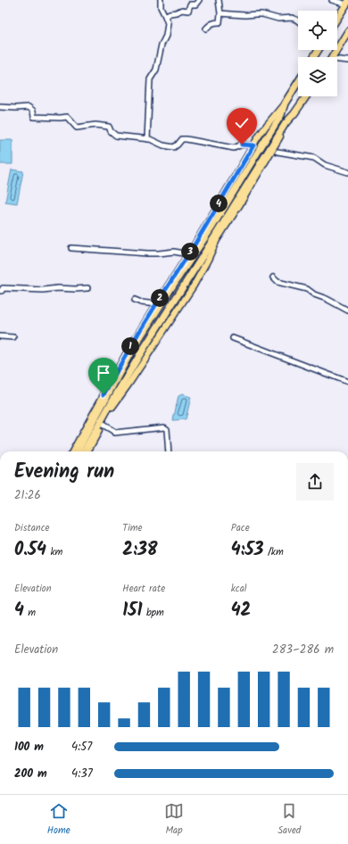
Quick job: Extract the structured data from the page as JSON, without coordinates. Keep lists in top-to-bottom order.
{
  "page": {
    "pins": [
      "4",
      "3",
      "2",
      "1"
    ],
    "heading": ["Evening run", "21:26"],
    "stats": [
      ["Distance", "0.54 km"],
      ["Time", "2:38"],
      ["Pace", "4:53 /km"],
      ["Elevation", "4 m"],
      ["Heart rate", "151 bpm"],
      ["kcal", "42"]
    ],
    "chart": ["Elevation", "283–286 m"],
    "list": [
      {
        "name": "100 m",
        "note": "4:57"
      },
      {
        "name": "200 m",
        "note": "4:37"
      }
    ],
    "tabs": ["Home", "Map", "Saved"]
  }
}
